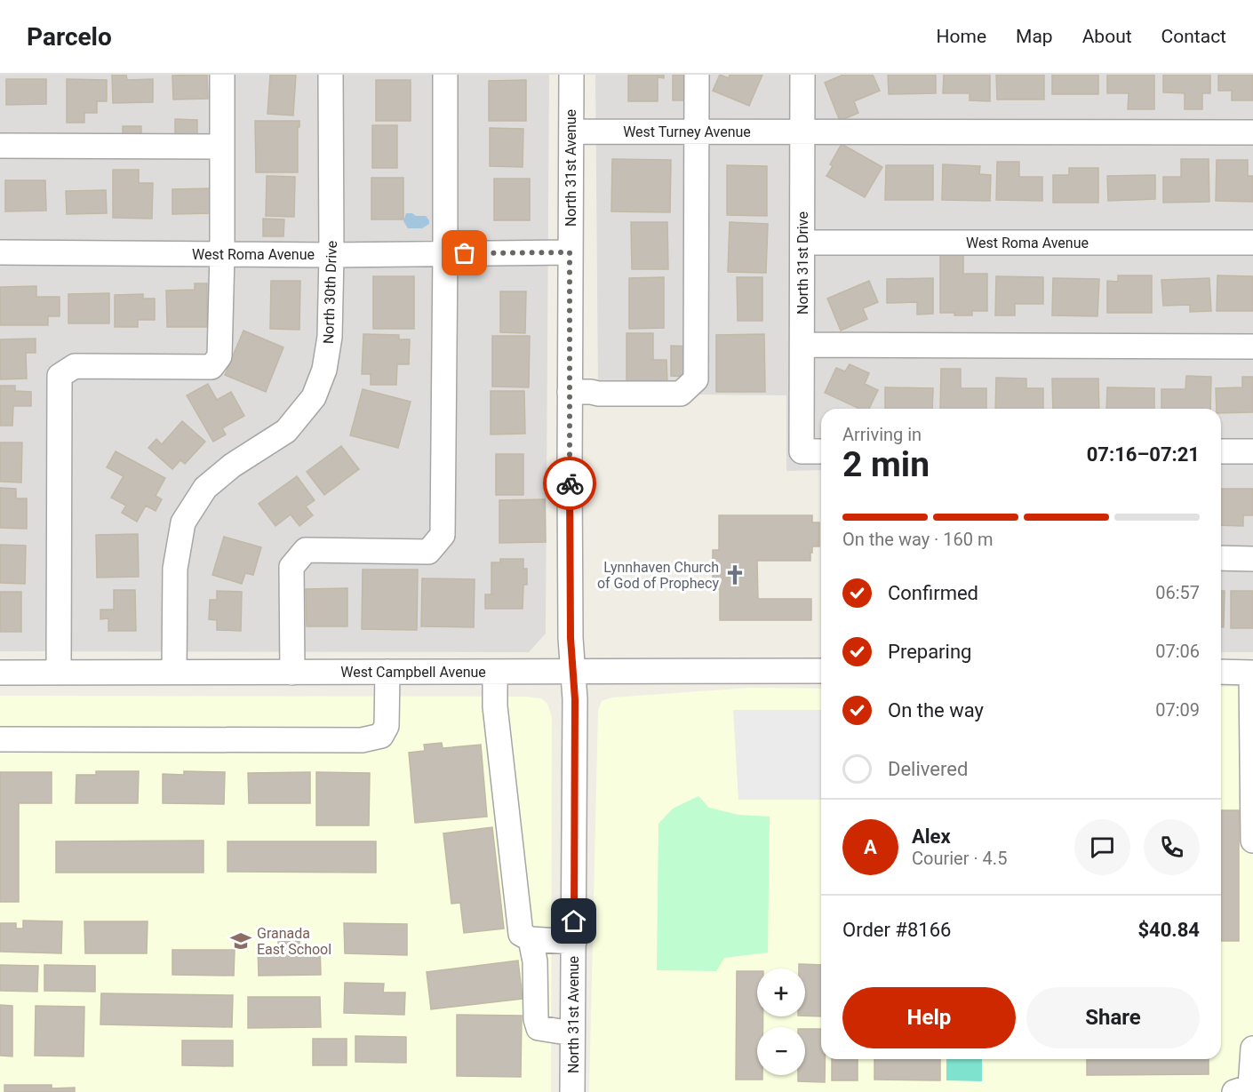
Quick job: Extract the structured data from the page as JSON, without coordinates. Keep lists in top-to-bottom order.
{
  "streets": {
    "street": [
      "West Turney Avenue",
      "North 31st Avenue",
      "West Roma Avenue",
      "North 31st Drive",
      "North 30th Drive",
      "West Campbell Avenue"
    ]
  },
  "crossings": [
    ["West Turney Avenue", "North 31st Avenue"],
    ["West Turney Avenue", "North 31st Drive"],
    ["North 31st Avenue", "West Roma Avenue"],
    ["North 31st Avenue", "West Campbell Avenue"],
    ["West Roma Avenue", "North 31st Drive"],
    ["West Roma Avenue", "North 30th Drive"],
    ["North 30th Drive", "West Campbell Avenue"]
  ],
  "places": {
    "church": ["Lynnhaven Church of God of Prophecy"],
    "school or university": ["Granada East School"]
  },
  "page": {
    "header": "Parcelo",
    "nav": [
      "Home",
      "Map",
      "About",
      "Contact"
    ],
    "heading": ["2 min", "Arriving in", "07:16–07:21"],
    "panel": [
      "Alex",
      "Courier · 4.5",
      "Order #8166",
      "$40.84"
    ],
    "bar": "On the way · 160 m",
    "list": [
      ["Confirmed", "06:57"],
      ["Preparing", "07:06"],
      ["On the way", "07:09"],
      "Delivered"
    ],
    "round": "A",
    "map_buttons": ["+", "−"],
    "buttons": ["Help", "Share"]
  }
}
